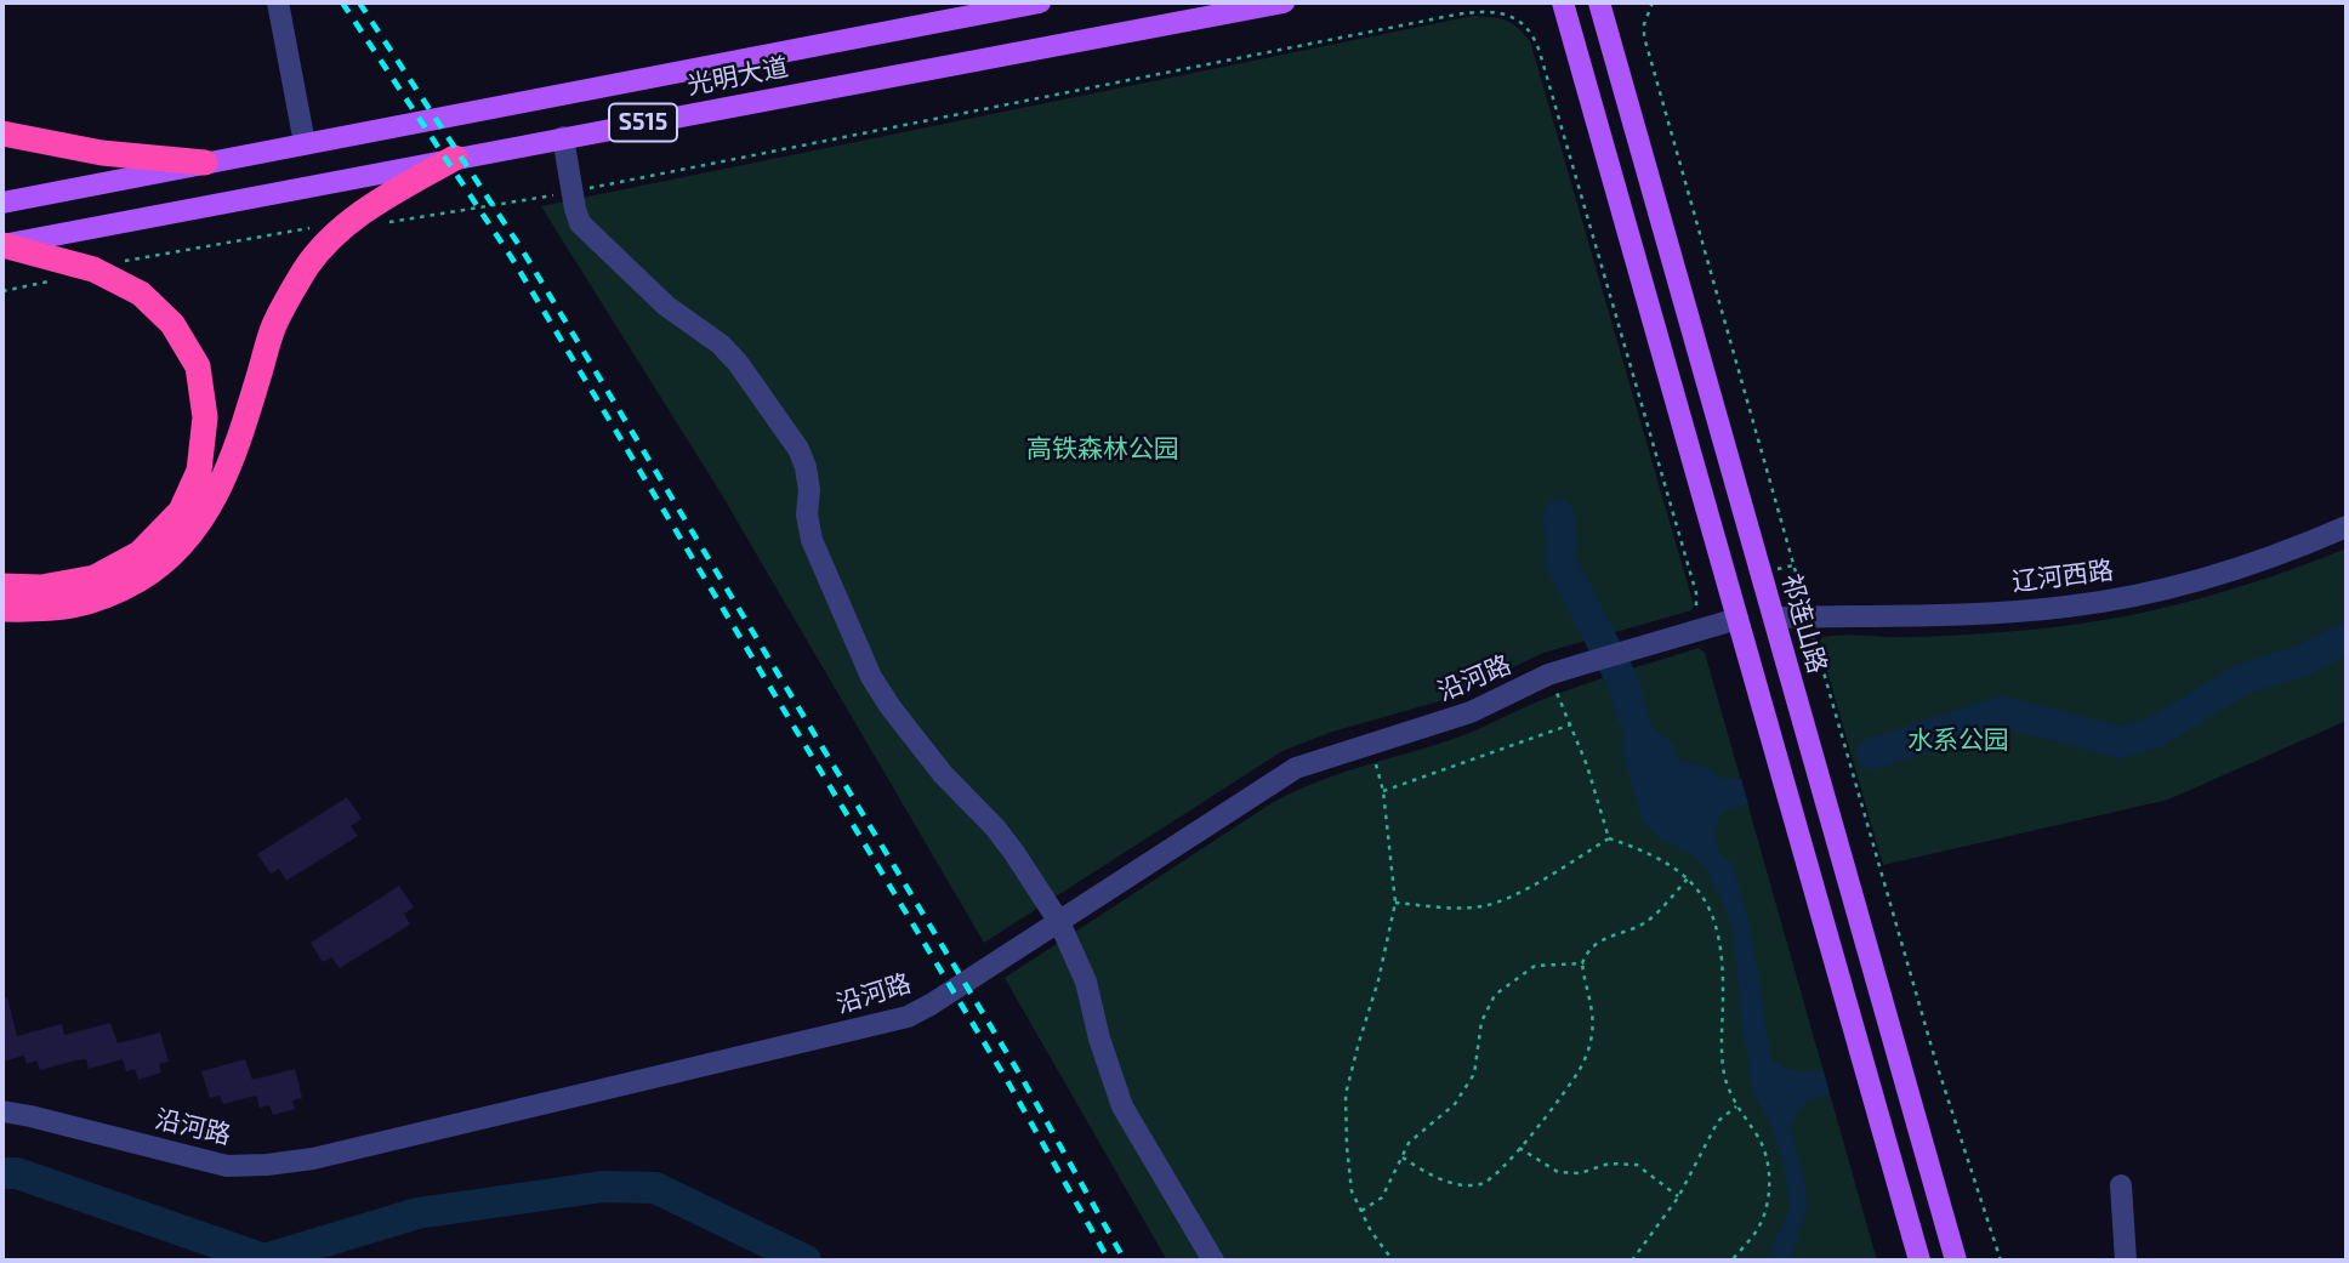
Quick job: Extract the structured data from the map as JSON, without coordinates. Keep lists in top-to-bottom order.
{
  "streets": {
    "main road": ["光明大道", "S515", "祁连山路"],
    "street": ["辽河西路", "沿河路"]
  },
  "crossings": [
    ["辽河西路", "祁连山路"]
  ],
  "parks": ["高铁森林公园", "水系公园"]
}
